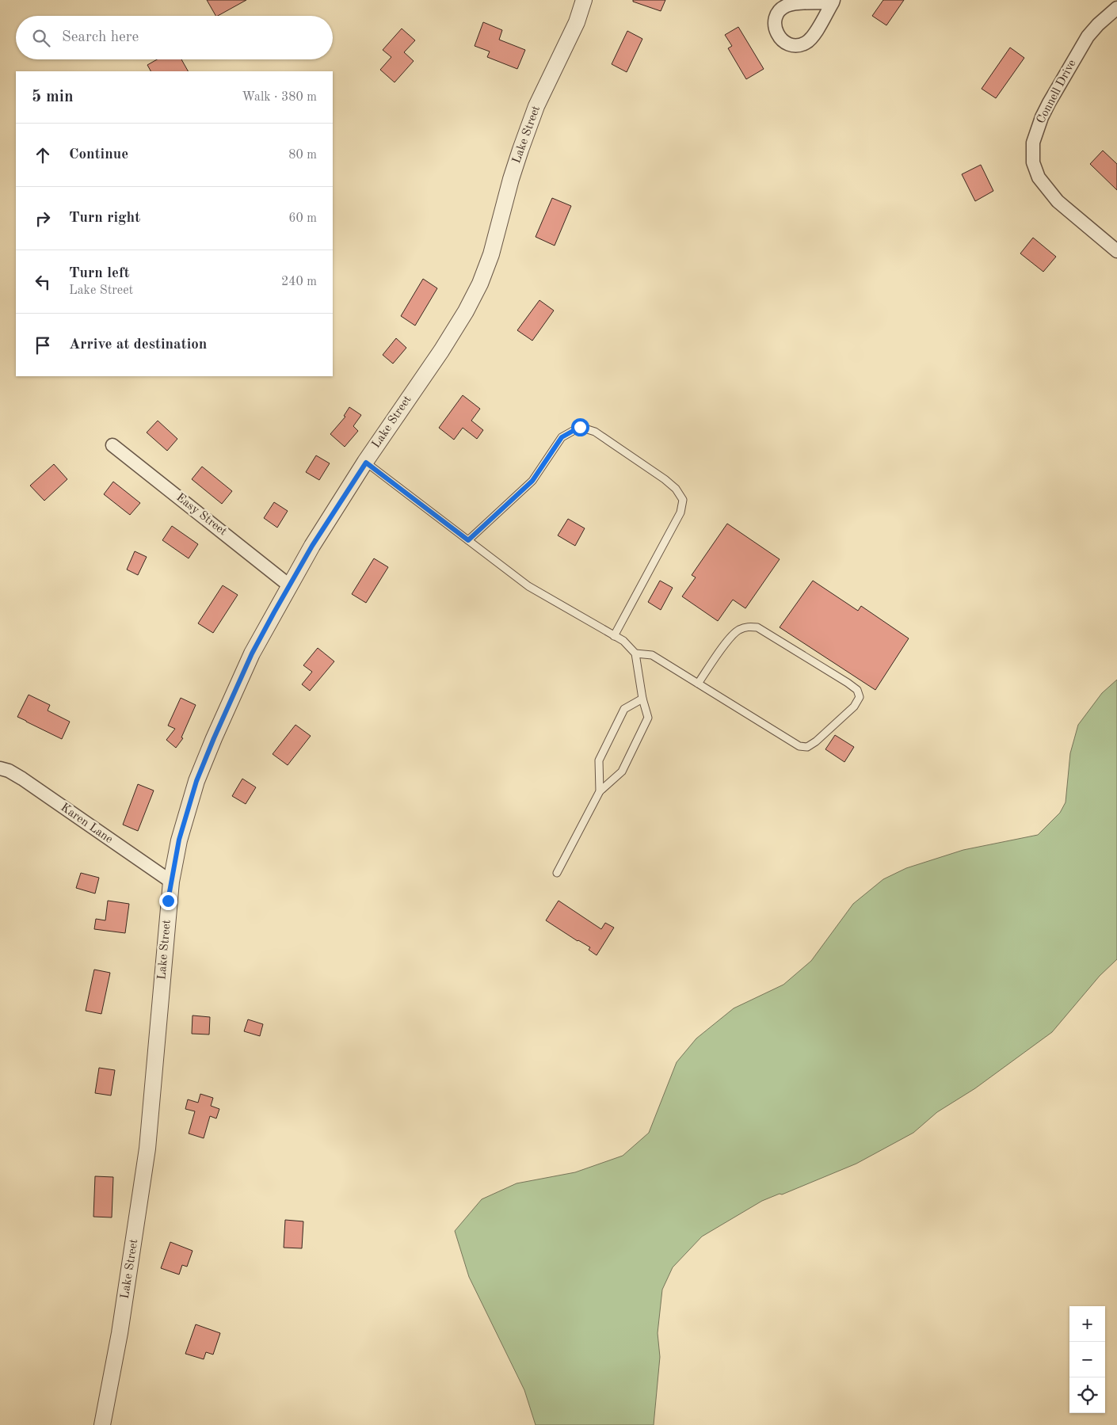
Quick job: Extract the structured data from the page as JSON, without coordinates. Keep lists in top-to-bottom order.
{
  "streets": {
    "street": [
      "Connell Drive",
      "Lake Street",
      "Easy Street",
      "Karen Lane"
    ]
  },
  "crossings": [
    ["Lake Street", "Easy Street"],
    ["Lake Street", "Karen Lane"]
  ],
  "page": {
    "search": "Search here",
    "heading": ["5 min", "Walk · 380 m"],
    "list": [
      ["Continue", "80 m"],
      ["Turn right", "60 m"],
      ["Turn left", "Lake Street", "240 m"],
      "Arrive at destination"
    ],
    "map_buttons": ["+", "−"]
  }
}
